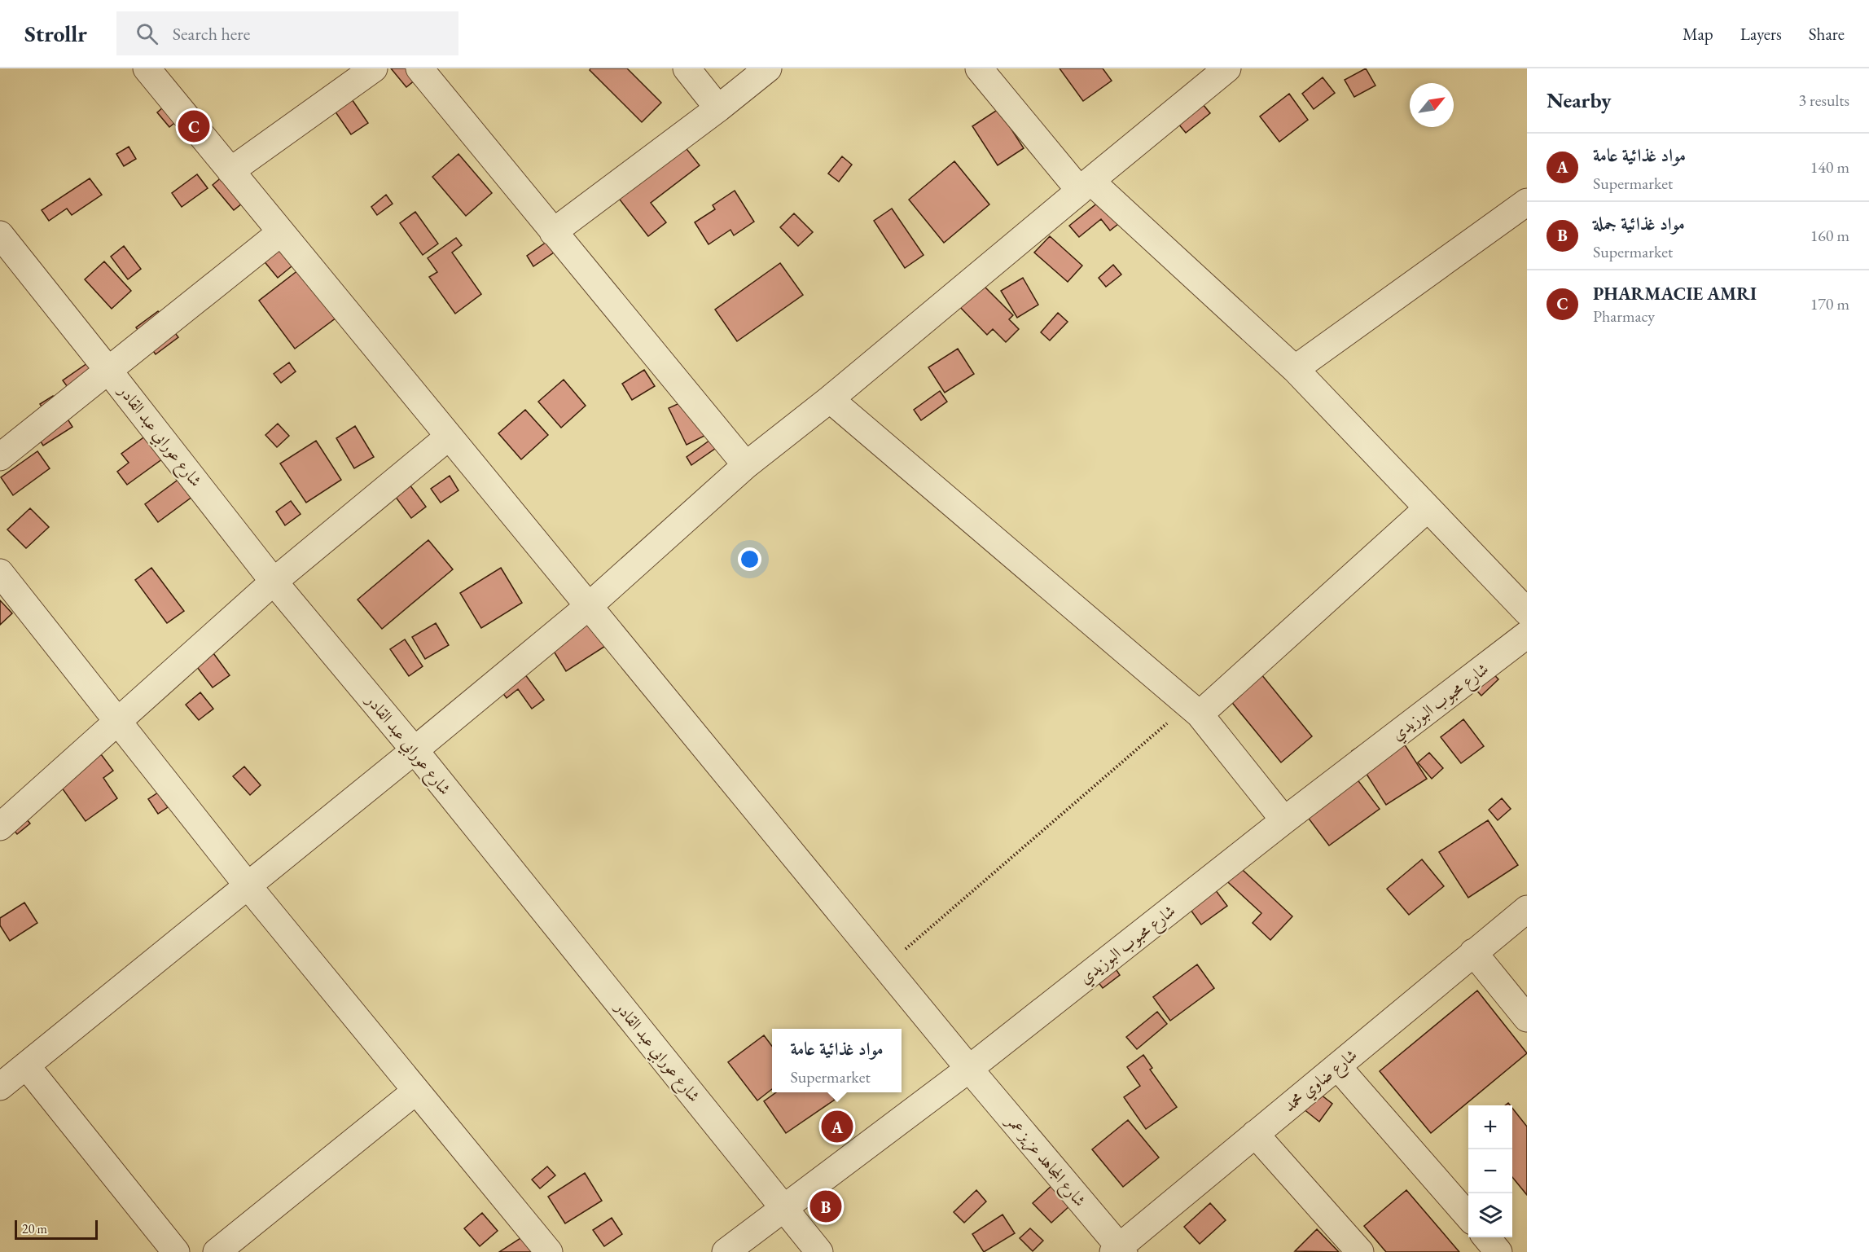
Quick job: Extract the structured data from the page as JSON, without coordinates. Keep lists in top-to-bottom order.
{
  "streets": {
    "street": [
      "شارع عورابي عبد القادر",
      "شارع محبوب البوزيدي",
      "شارع ضاوي محمد",
      "شارع المجاهد عزيز عمر"
    ]
  },
  "crossings": [
    ["شارع عورابي عبد القادر", "شارع محبوب البوزيدي"],
    ["شارع محبوب البوزيدي", "شارع المجاهد عزيز عمر"],
    ["شارع ضاوي محمد", "شارع المجاهد عزيز عمر"]
  ],
  "scale_bar": "20 m",
  "north": "top right",
  "page": {
    "header": "Strollr",
    "search": "Search here",
    "nav": ["Map", "Layers", "Share"],
    "heading": ["Nearby", "3 results"],
    "pins": ["C", "A", "B"],
    "list": [
      {
        "mark": "A",
        "name": "مواد غذائية عامة",
        "note": "Supermarket",
        "value": "140 m"
      },
      {
        "mark": "B",
        "name": "مواد غذائية جملة",
        "note": "Supermarket",
        "value": "160 m"
      },
      {
        "mark": "C",
        "name": "PHARMACIE AMRI",
        "note": "Pharmacy",
        "value": "170 m"
      }
    ],
    "popup": ["مواد غذائية عامة", "Supermarket"],
    "map_buttons": ["+", "−"],
    "scale": "20 m"
  }
}
